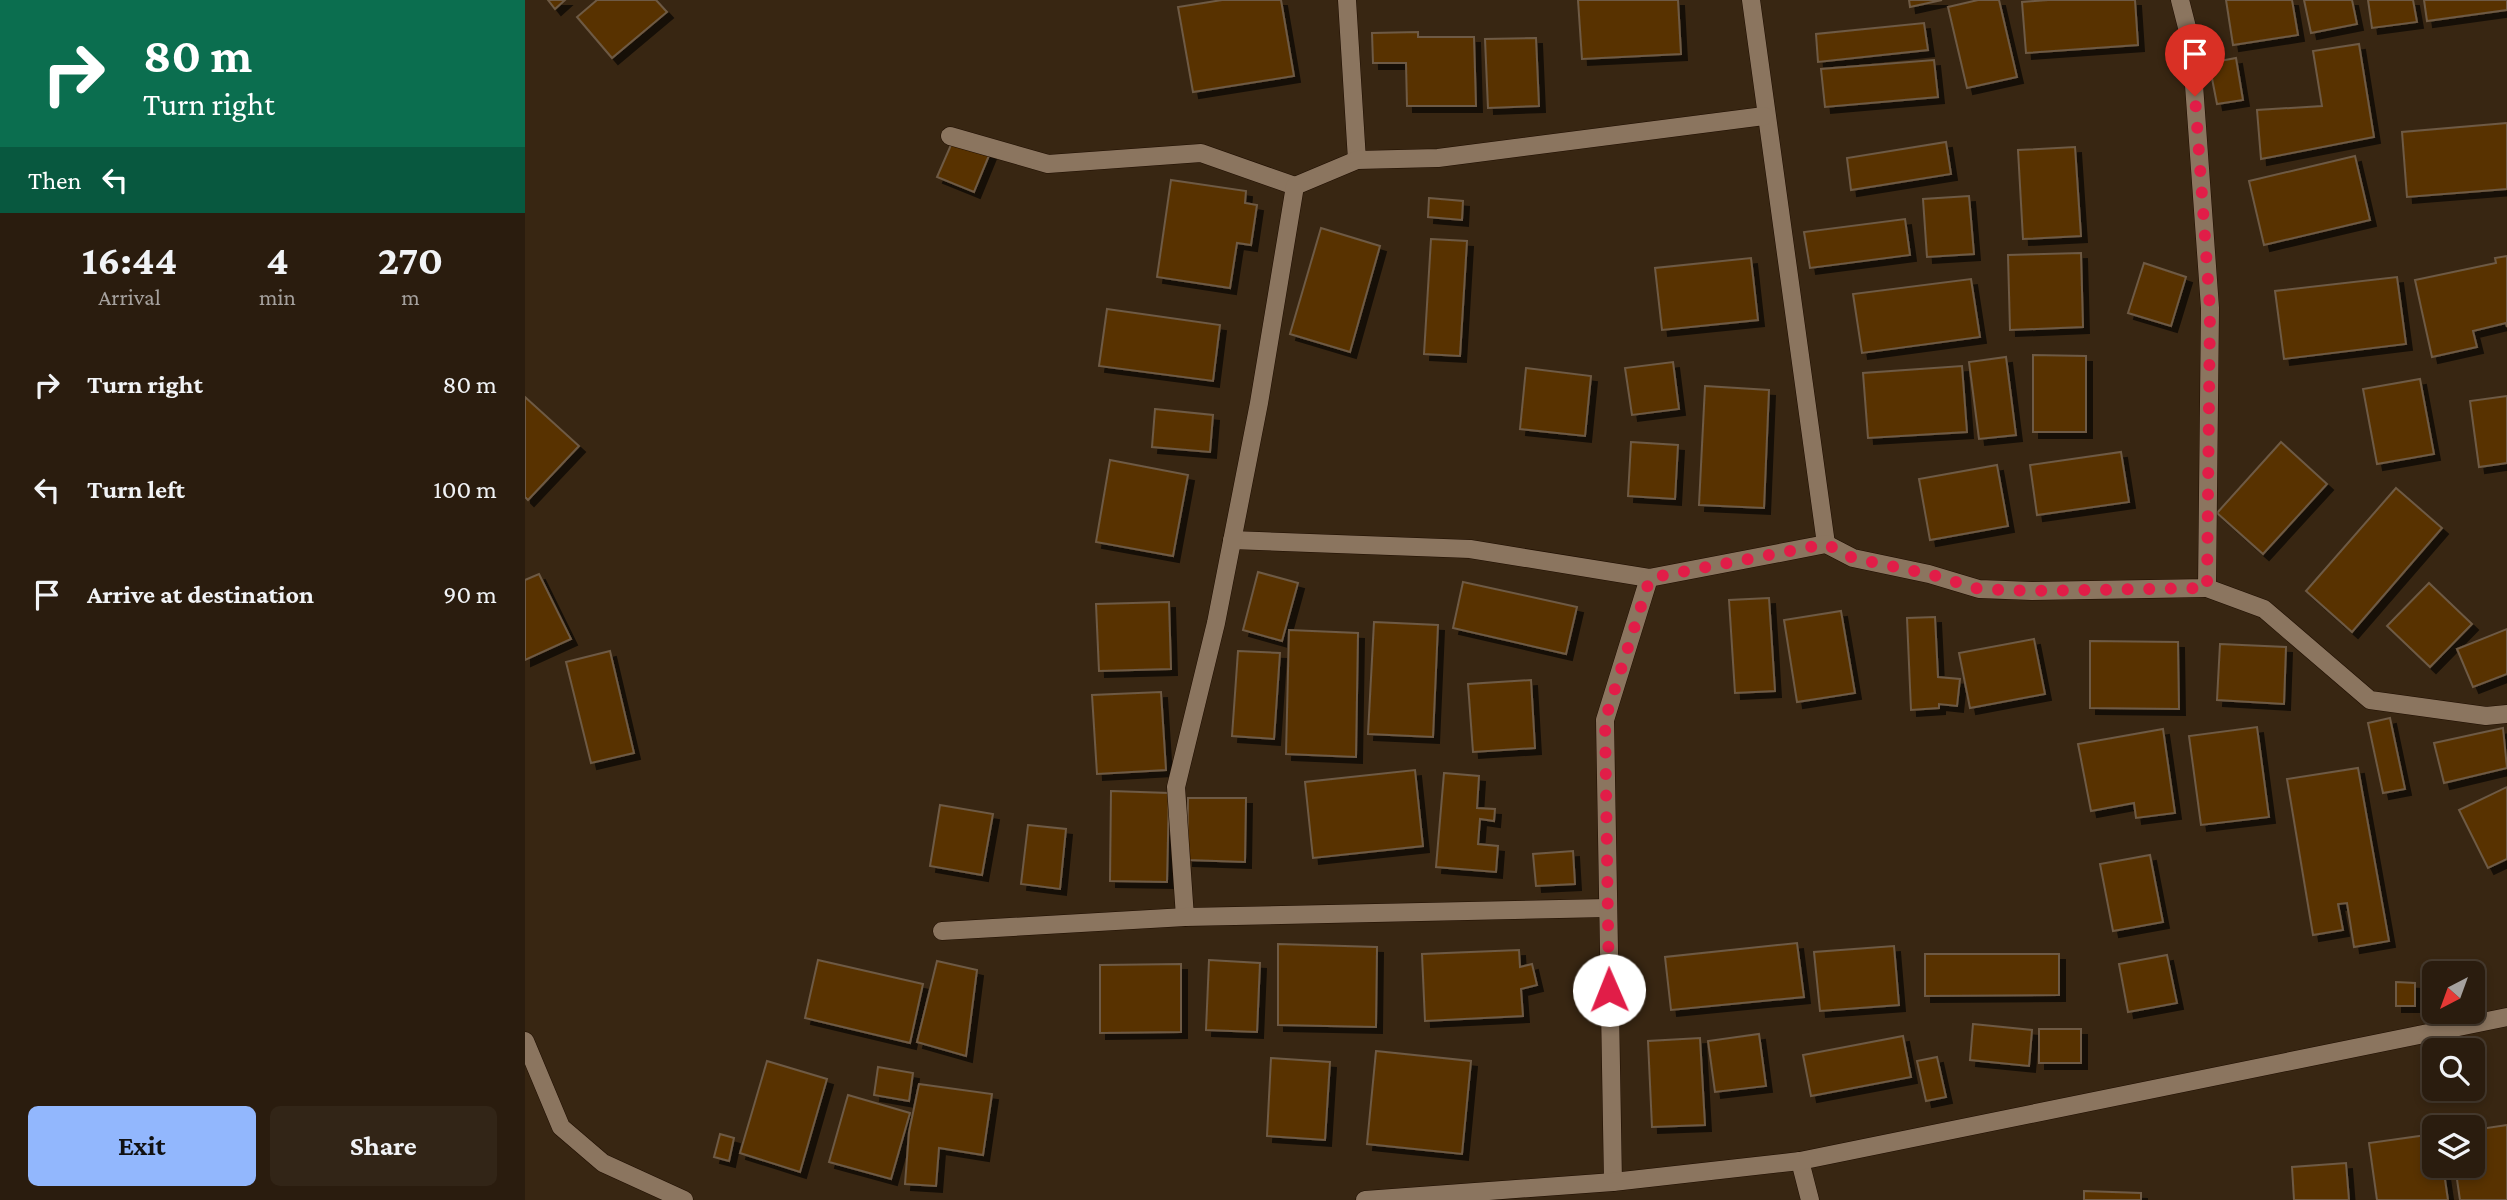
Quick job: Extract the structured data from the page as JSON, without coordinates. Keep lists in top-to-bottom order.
{
  "north": "bottom left",
  "page": {
    "turn": ["80 m", "Turn right"],
    "then": "Then",
    "eta": [
      "16:44",
      "Arrival",
      "4",
      "min",
      "270",
      "m"
    ],
    "list": [
      {
        "name": "Turn right",
        "value": "80 m"
      },
      {
        "name": "Turn left",
        "value": "100 m"
      },
      {
        "name": "Arrive at destination",
        "value": "90 m"
      }
    ],
    "buttons": ["Exit", "Share"]
  }
}
